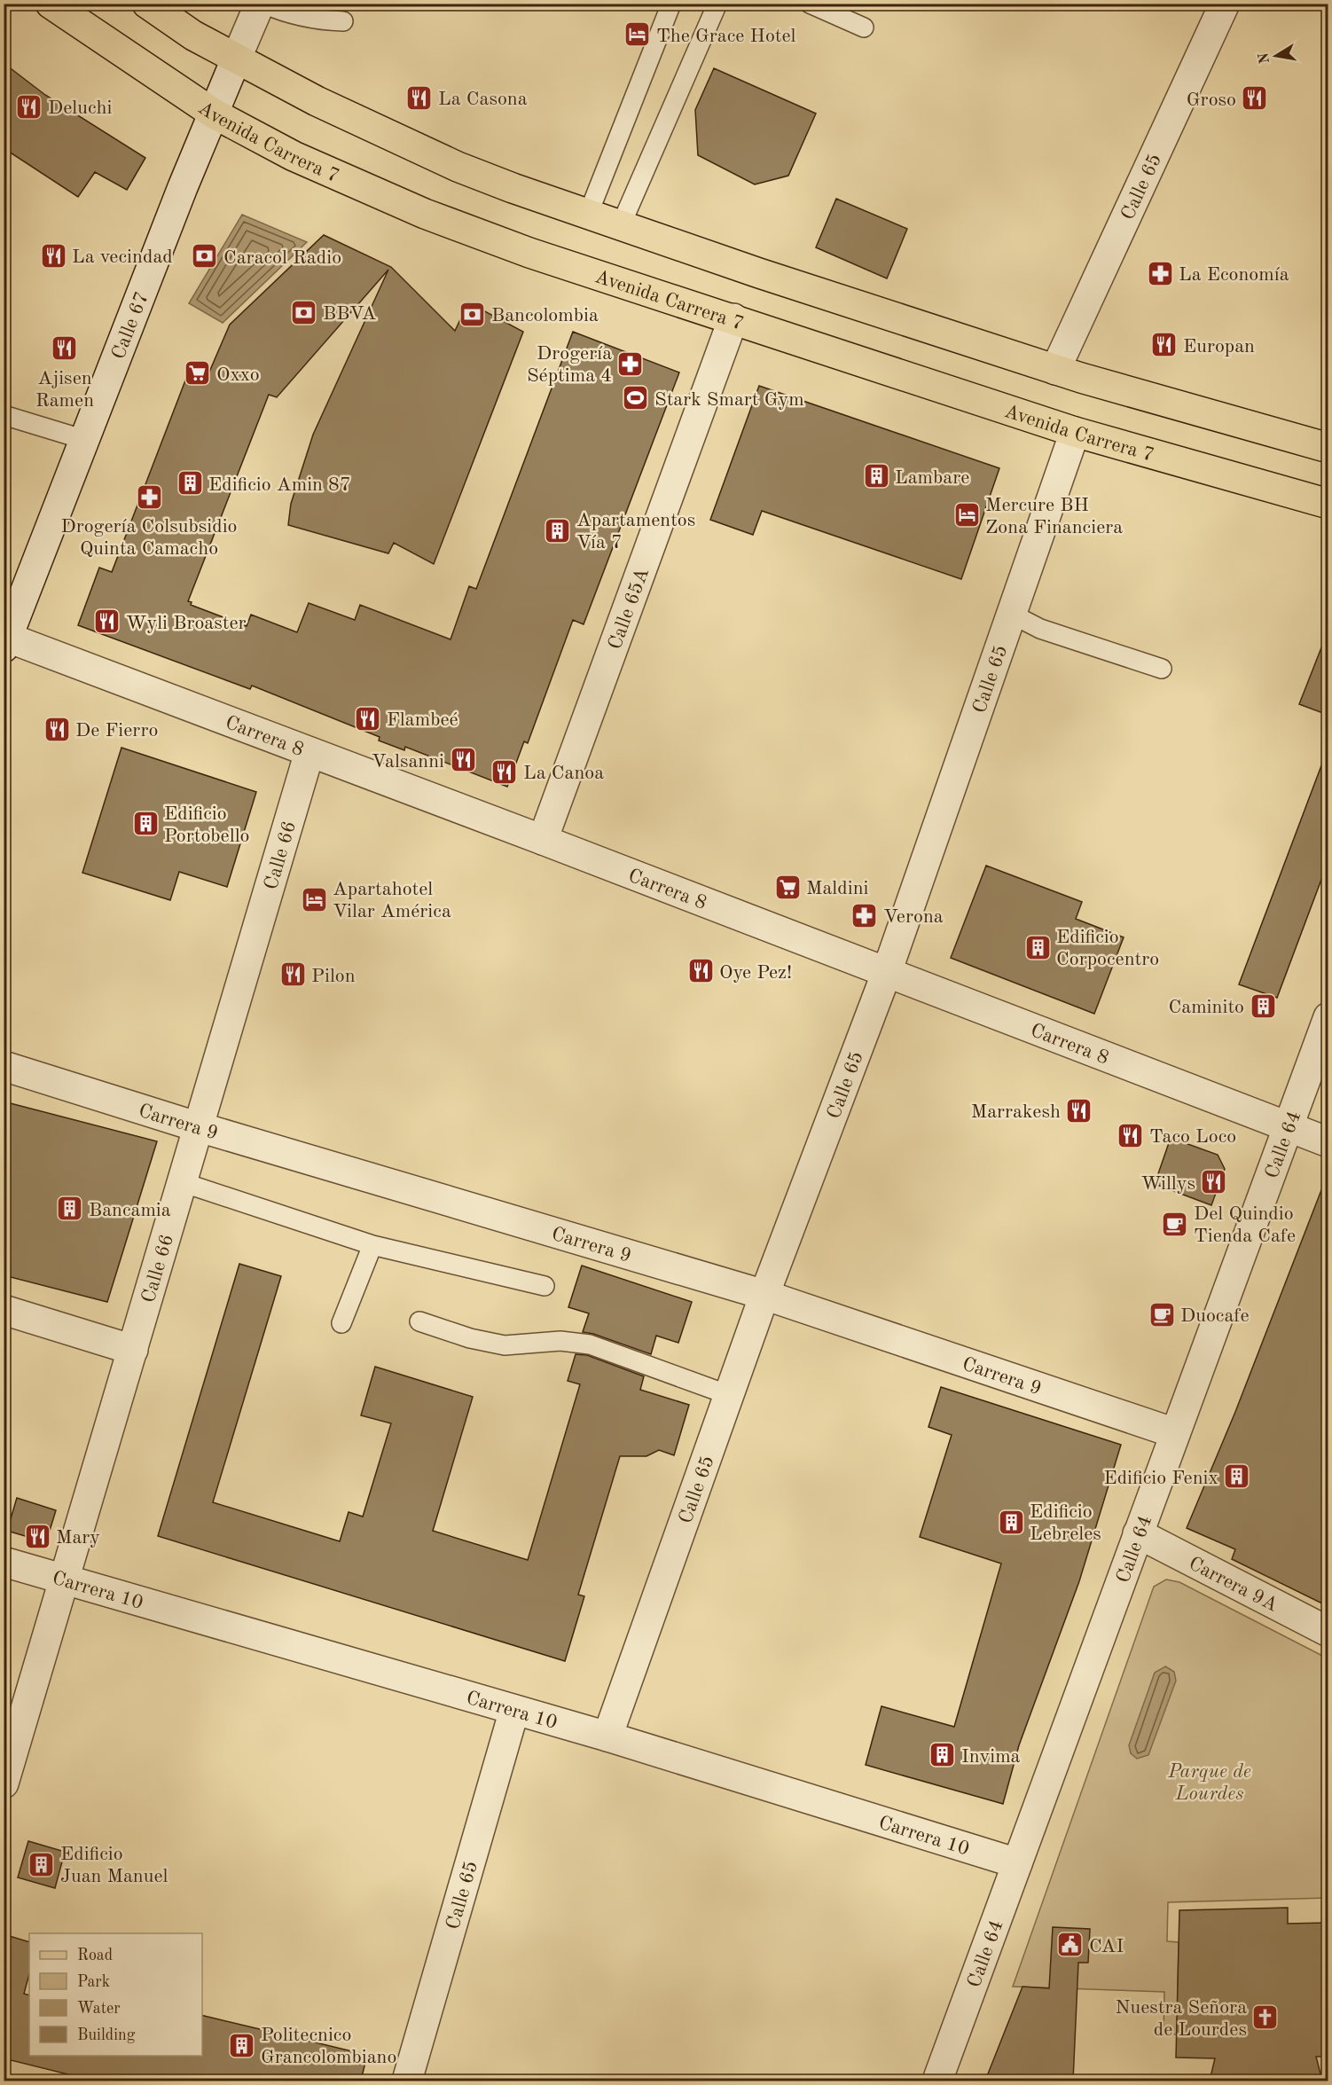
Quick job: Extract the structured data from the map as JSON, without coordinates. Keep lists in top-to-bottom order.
{
  "streets": {
    "main road": ["Avenida Carrera 7"],
    "street": [
      "Calle 65",
      "Calle 67",
      "Calle 65A",
      "Carrera 8",
      "Calle 66",
      "Carrera 9",
      "Calle 64",
      "Carrera 9A",
      "Carrera 10"
    ]
  },
  "crossings": [
    ["Avenida Carrera 7", "Calle 65"],
    ["Avenida Carrera 7", "Calle 67"],
    ["Avenida Carrera 7", "Calle 65A"],
    ["Calle 65", "Carrera 8"],
    ["Calle 65", "Carrera 9"],
    ["Calle 65", "Carrera 10"],
    ["Calle 67", "Carrera 8"],
    ["Calle 65A", "Carrera 8"],
    ["Carrera 8", "Calle 66"],
    ["Carrera 8", "Calle 64"],
    ["Calle 66", "Carrera 9"],
    ["Calle 66", "Carrera 10"],
    ["Carrera 9", "Calle 64"],
    ["Calle 64", "Carrera 9A"],
    ["Calle 64", "Carrera 10"]
  ],
  "parks": ["Parque de Lourdes"],
  "places": {
    "hotel": ["The Grace Hotel", "Mercure BH Zona Financiera", "Apartahotel Vilar América"],
    "restaurant": [
      "La Casona",
      "Groso",
      "Deluchi",
      "La vecindad",
      "Europan",
      "Ajisen Ramen",
      "Wyli Broaster",
      "Flambeé",
      "De Fierro",
      "Valsanni",
      "La Canoa",
      "Oye Pez!",
      "Pilon",
      "Marrakesh",
      "Taco Loco",
      "Willys",
      "Mary"
    ],
    "bank": ["Caracol Radio", "BBVA", "Bancolombia"],
    "pharmacy": [
      "La Economía",
      "Drogería Séptima 4",
      "Drogería Colsubsidio Quinta Camacho",
      "Verona"
    ],
    "supermarket": ["Oxxo", "Maldini"],
    "sports": ["Stark Smart Gym"],
    "building": [
      "Lambare",
      "Edificio Amin 87",
      "Apartamentos Vía 7",
      "Edificio Portobello",
      "Edificio Corpocentro",
      "Caminito",
      "Bancamia",
      "Edificio Fenix",
      "Edificio Lebreles",
      "Invima",
      "Edificio Juan Manuel",
      "Politecnico Grancolombiano"
    ],
    "cafe": ["Del Quindio Tienda Cafe", "Duocafe"],
    "public building": ["CAI"],
    "church": ["Nuestra Señora de Lourdes"]
  },
  "legend": [
    "Road",
    "Park",
    "Water",
    "Building"
  ],
  "north": "left"
}
